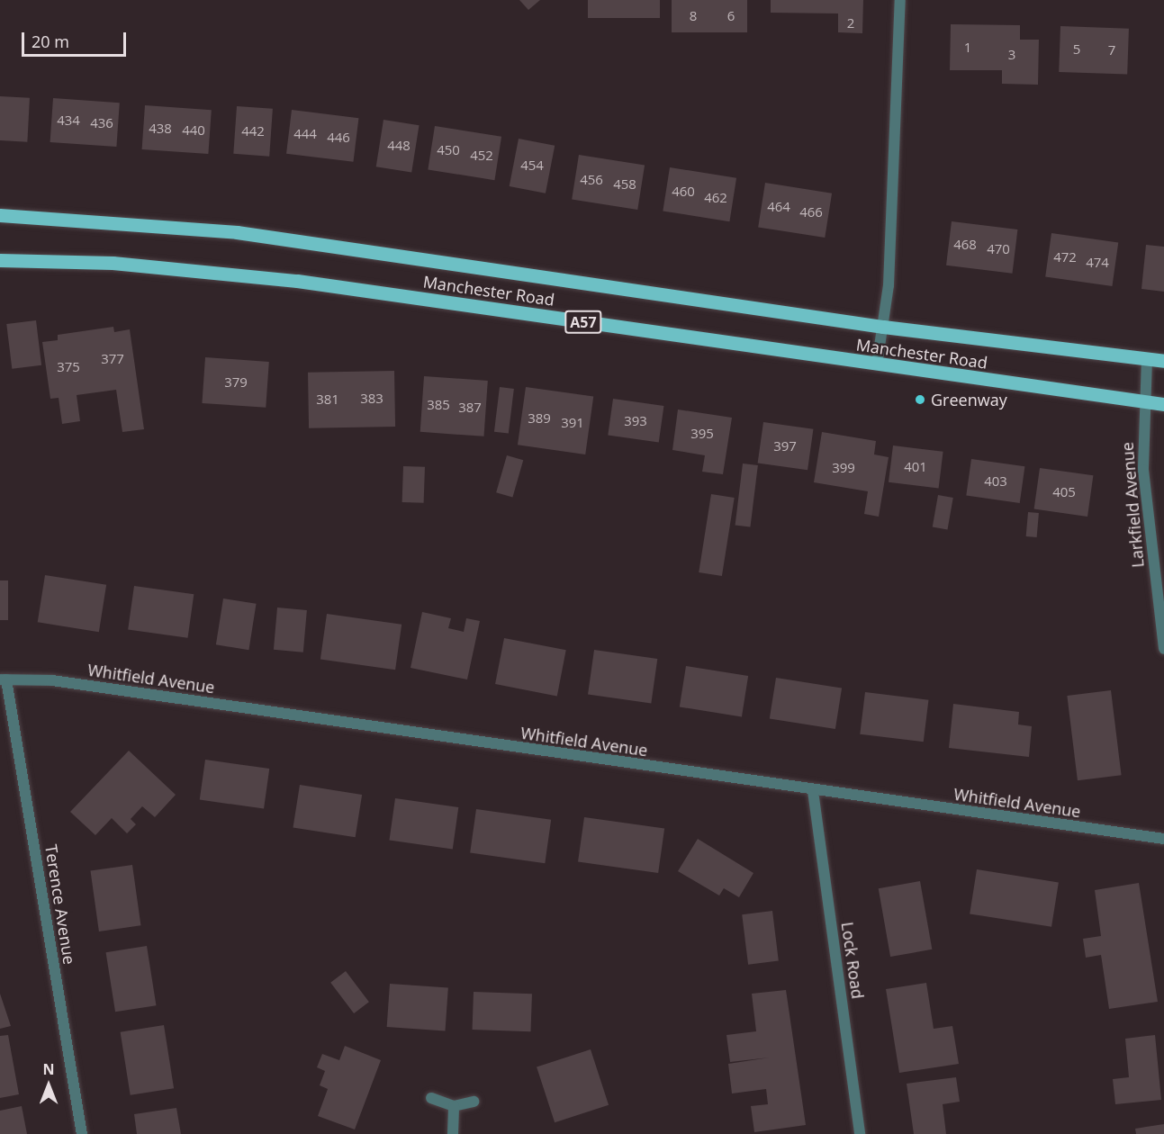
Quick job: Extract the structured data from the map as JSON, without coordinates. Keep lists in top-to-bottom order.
{
  "streets": {
    "main road": ["Manchester Road", "A57"],
    "street": [
      "Larkfield Avenue",
      "Whitfield Avenue",
      "Terence Avenue",
      "Lock Road"
    ]
  },
  "crossings": [
    ["Manchester Road", "Larkfield Avenue"],
    ["Whitfield Avenue", "Terence Avenue"],
    ["Whitfield Avenue", "Lock Road"]
  ],
  "places": ["Greenway"],
  "house_numbers": [
    "8",
    "6",
    "2",
    "1",
    "5",
    "7",
    "3",
    "434",
    "436",
    "438",
    "440",
    "442",
    "444",
    "446",
    "448",
    "450",
    "452",
    "454",
    "456",
    "458",
    "460",
    "462",
    "464",
    "466",
    "468",
    "470",
    "472",
    "474",
    "377",
    "375",
    "379",
    "383",
    "381",
    "385",
    "387",
    "389",
    "393",
    "391",
    "395",
    "397",
    "401",
    "399",
    "403",
    "405"
  ],
  "scale_bar": "20 m",
  "north": "top"
}
